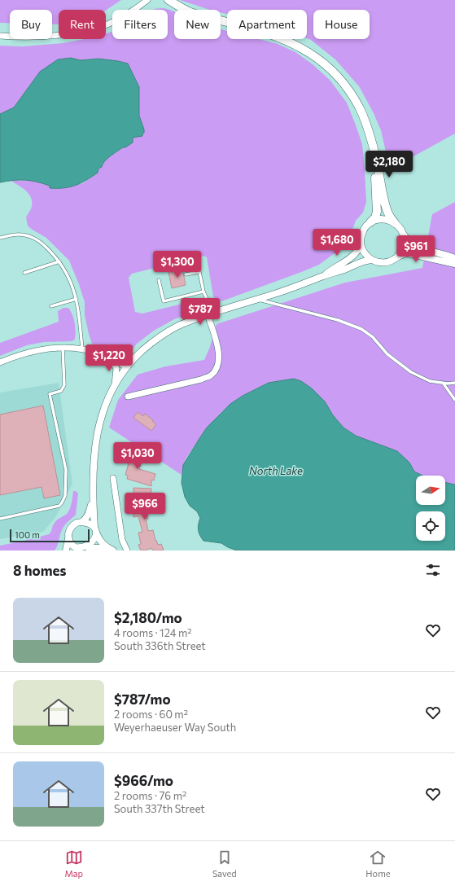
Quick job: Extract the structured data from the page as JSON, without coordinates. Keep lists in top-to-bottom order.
{
  "water": ["North Lake"],
  "scale_bar": "100 m",
  "north": "right",
  "page": {
    "chip": [
      "Buy",
      "Rent",
      "Filters",
      "New",
      "Apartment",
      "House"
    ],
    "price": [
      "$2,180",
      "$1,680",
      "$961",
      "$1,300",
      "$787",
      "$1,220",
      "$1,030",
      "$966"
    ],
    "scale": "100 m",
    "heading": "8 homes",
    "list": [
      {
        "name": "$2,180/mo",
        "note": "4 rooms · 124 m² · South 336th Street"
      },
      {
        "name": "$787/mo",
        "note": "2 rooms · 60 m² · Weyerhaeuser Way South"
      },
      {
        "name": "$966/mo",
        "note": "2 rooms · 76 m² · South 337th Street"
      }
    ],
    "tabs": ["Map", "Saved", "Home"]
  }
}
